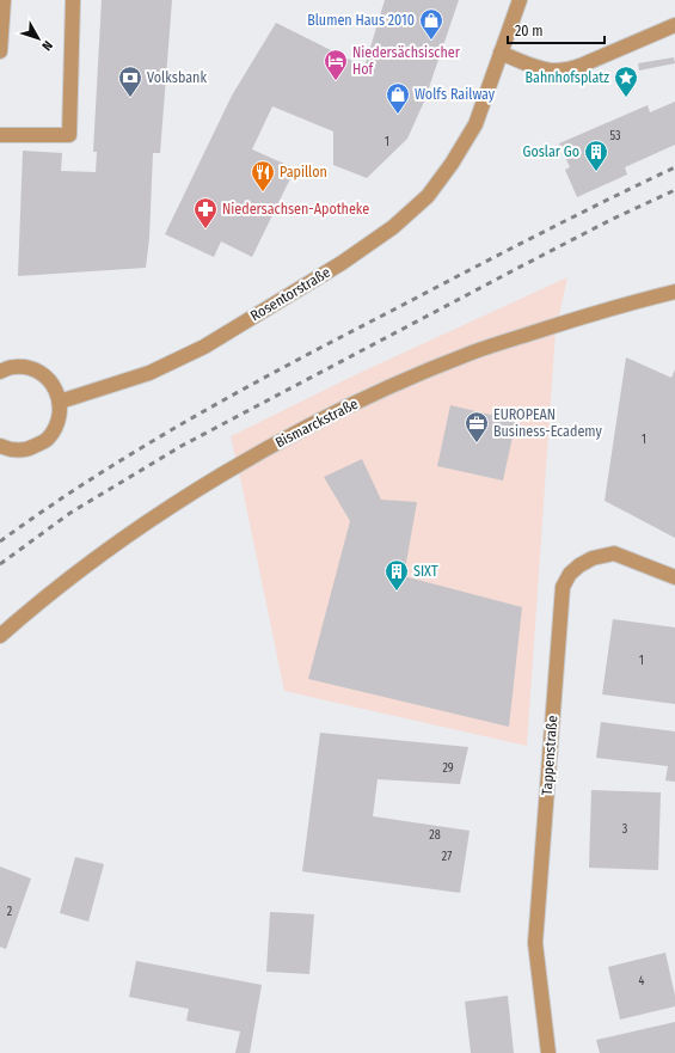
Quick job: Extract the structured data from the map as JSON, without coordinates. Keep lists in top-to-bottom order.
{
  "streets": {
    "street": ["Rosentorstraße", "Bismarckstraße", "Tappenstraße"]
  },
  "places": {
    "shop": ["Blumen Haus 2010", "Wolfs Railway"],
    "hotel": ["Niedersächsischer Hof"],
    "bank": ["Volksbank"],
    "place": ["Bahnhofsplatz"],
    "building": ["Goslar Go", "SIXT"],
    "restaurant": ["Papillon"],
    "pharmacy": ["Niedersachsen-Apotheke"],
    "office": ["EUROPEAN Business-Ecademy"]
  },
  "house_numbers": [
    "53",
    "1",
    "1",
    "1",
    "29",
    "3",
    "28",
    "27",
    "2",
    "4"
  ],
  "scale_bar": "20 m",
  "north": "bottom right"
}
